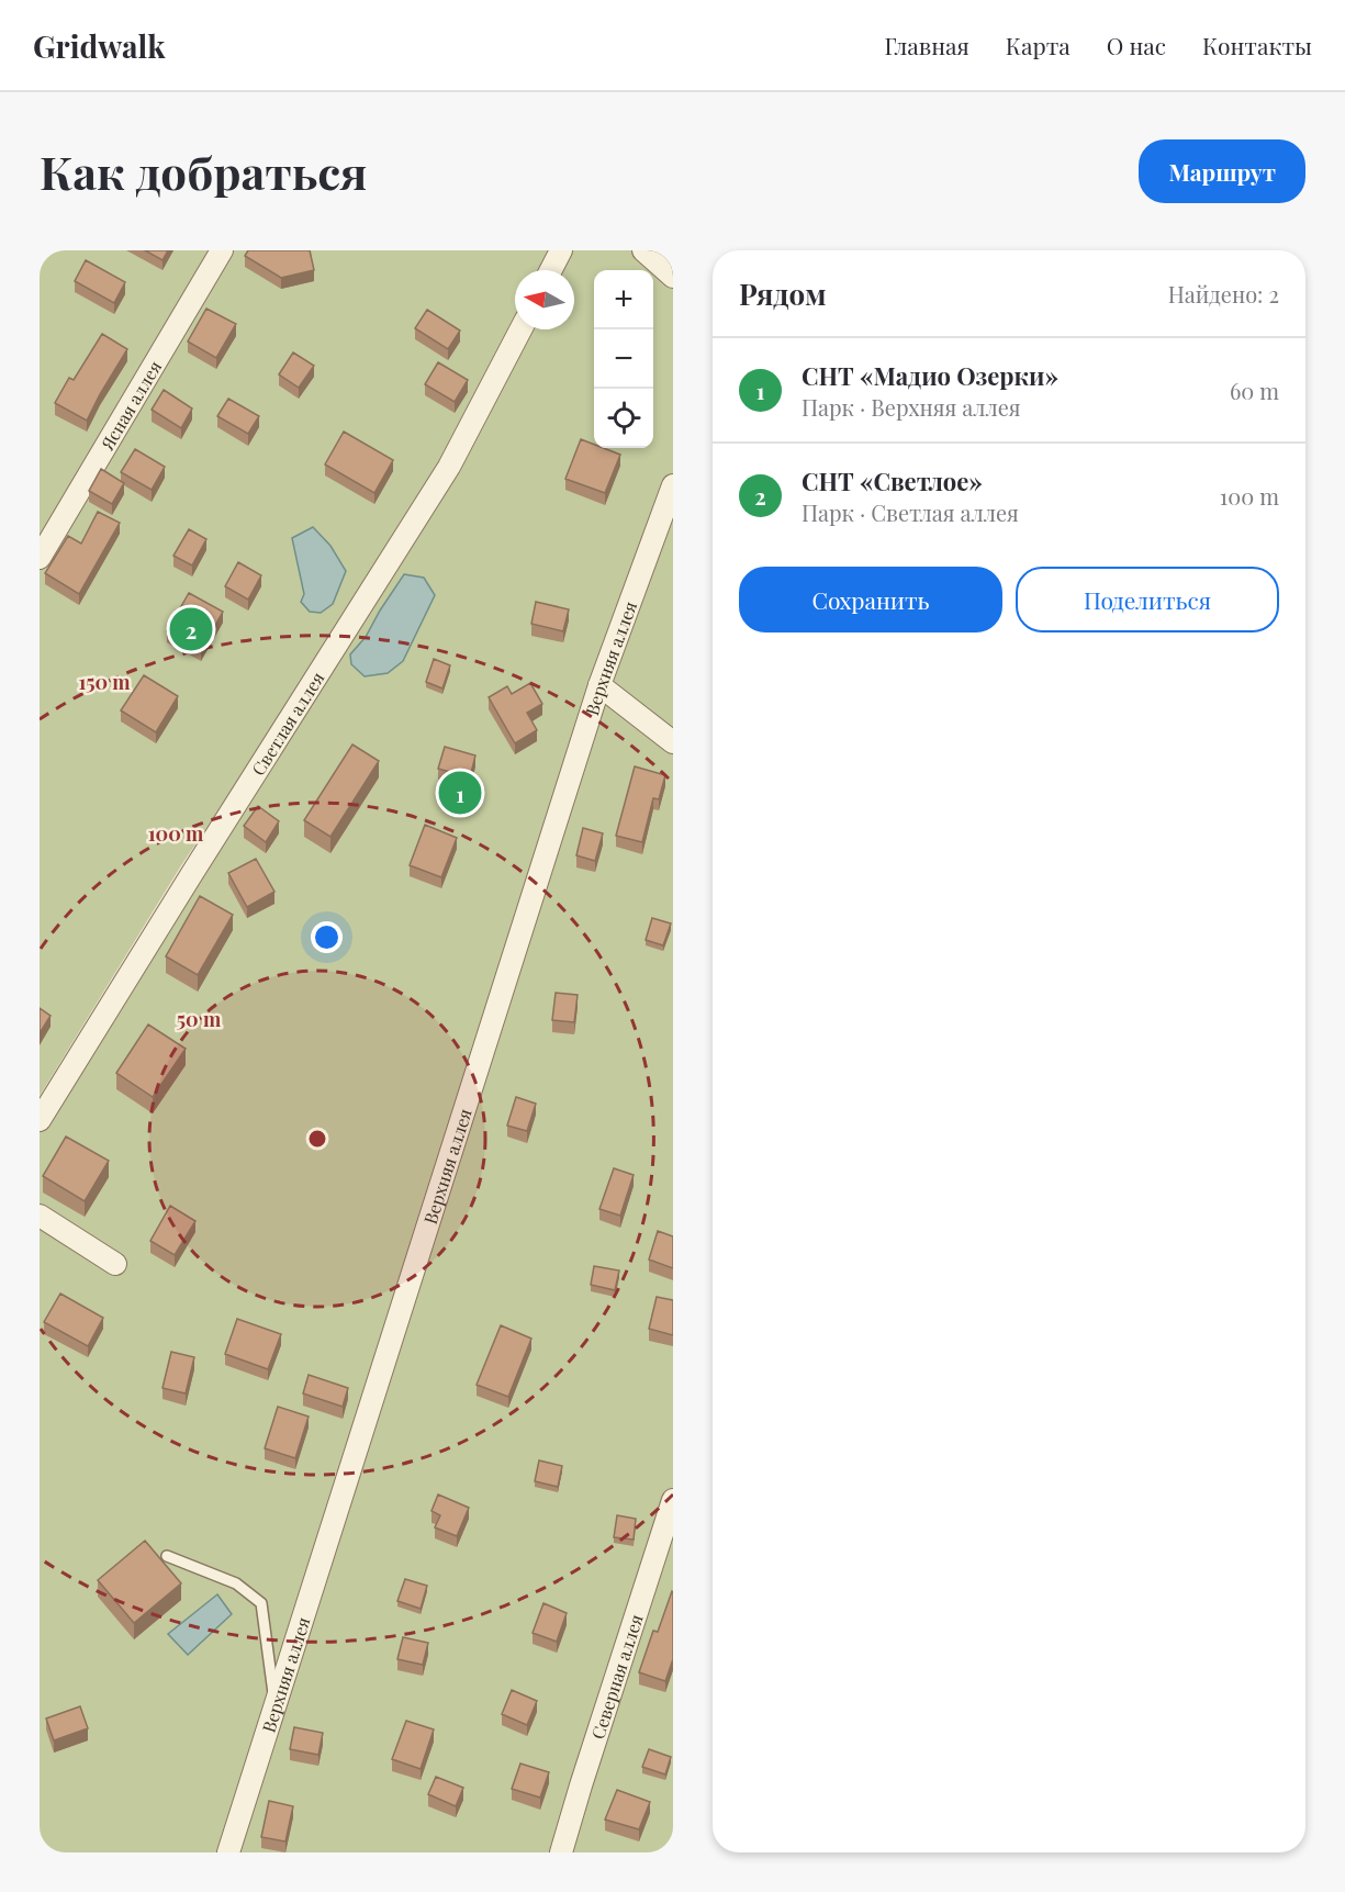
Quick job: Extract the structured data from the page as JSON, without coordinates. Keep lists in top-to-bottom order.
{
  "streets": {
    "street": [
      "Ясная аллея",
      "Верхняя аллея",
      "Светлая аллея",
      "Северная аллея"
    ]
  },
  "north": "left",
  "page": {
    "header": "Gridwalk",
    "nav": [
      "Главная",
      "Карта",
      "О нас",
      "Контакты"
    ],
    "buttons": [
      "Маршрут",
      ["Сохранить", "Поделиться"]
    ],
    "title": "Как добраться",
    "heading": ["Рядом", "Найдено: 2"],
    "map_buttons": ["+", "−"],
    "list": [
      {
        "mark": "1",
        "name": "СНТ «Мадио Озерки»",
        "note": "Парк · Верхняя аллея",
        "value": "60 m"
      },
      {
        "mark": "2",
        "name": "СНТ «Светлое»",
        "note": "Парк · Светлая аллея",
        "value": "100 m"
      }
    ],
    "pins": ["2", "1"]
  },
  "rings": ["150 m", "100 m", "50 m"]
}
